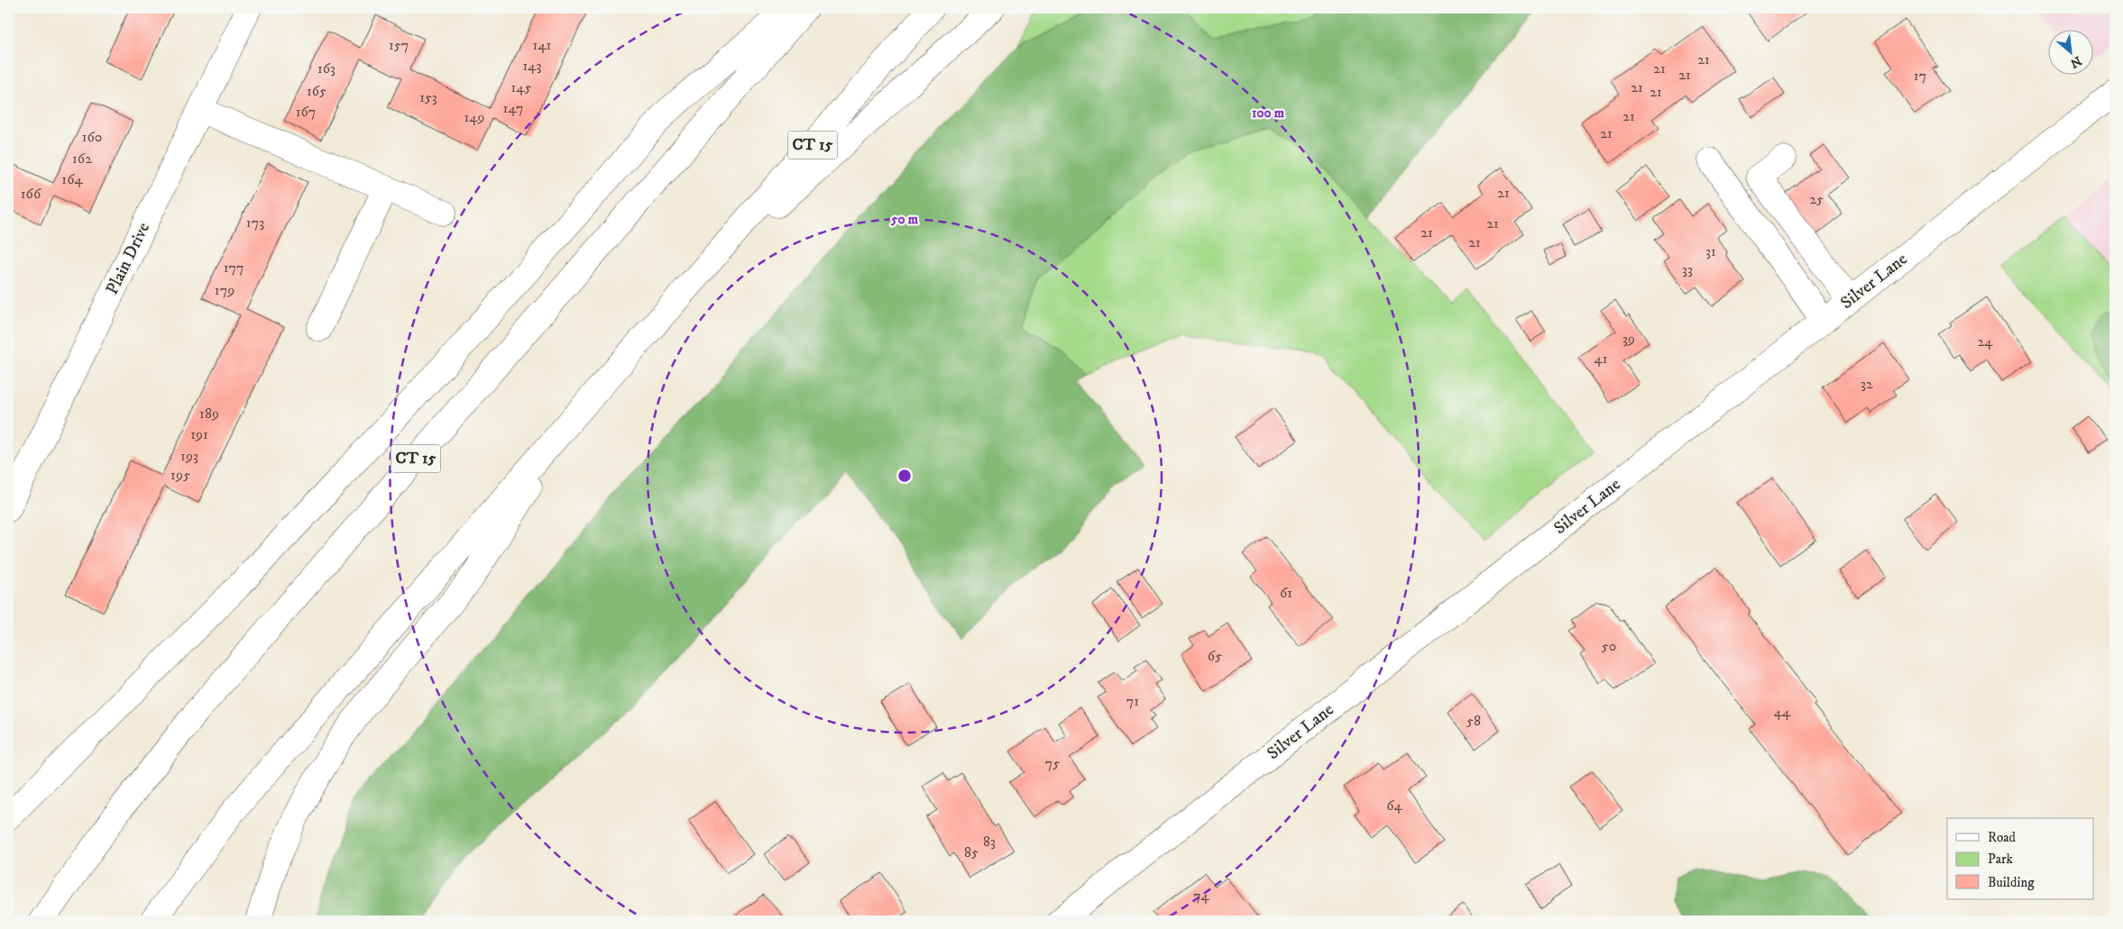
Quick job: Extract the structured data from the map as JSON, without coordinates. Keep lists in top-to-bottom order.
{
  "streets": {
    "main road": ["CT 15", "Plain Drive", "Silver Lane"]
  },
  "house_numbers": [
    "157",
    "141",
    "21",
    "143",
    "163",
    "21",
    "21",
    "17",
    "145",
    "21",
    "165",
    "21",
    "153",
    "147",
    "167",
    "21",
    "149",
    "21",
    "160",
    "162",
    "164",
    "21",
    "166",
    "25",
    "173",
    "21",
    "21",
    "21",
    "31",
    "177",
    "33",
    "179",
    "39",
    "24",
    "41",
    "32",
    "189",
    "191",
    "193",
    "195",
    "61",
    "50",
    "65",
    "71",
    "44",
    "58",
    "75",
    "64",
    "83",
    "85",
    "74"
  ],
  "legend": ["Road", "Park", "Building"],
  "north": "bottom right",
  "rings": ["100 m", "50 m"]
}
